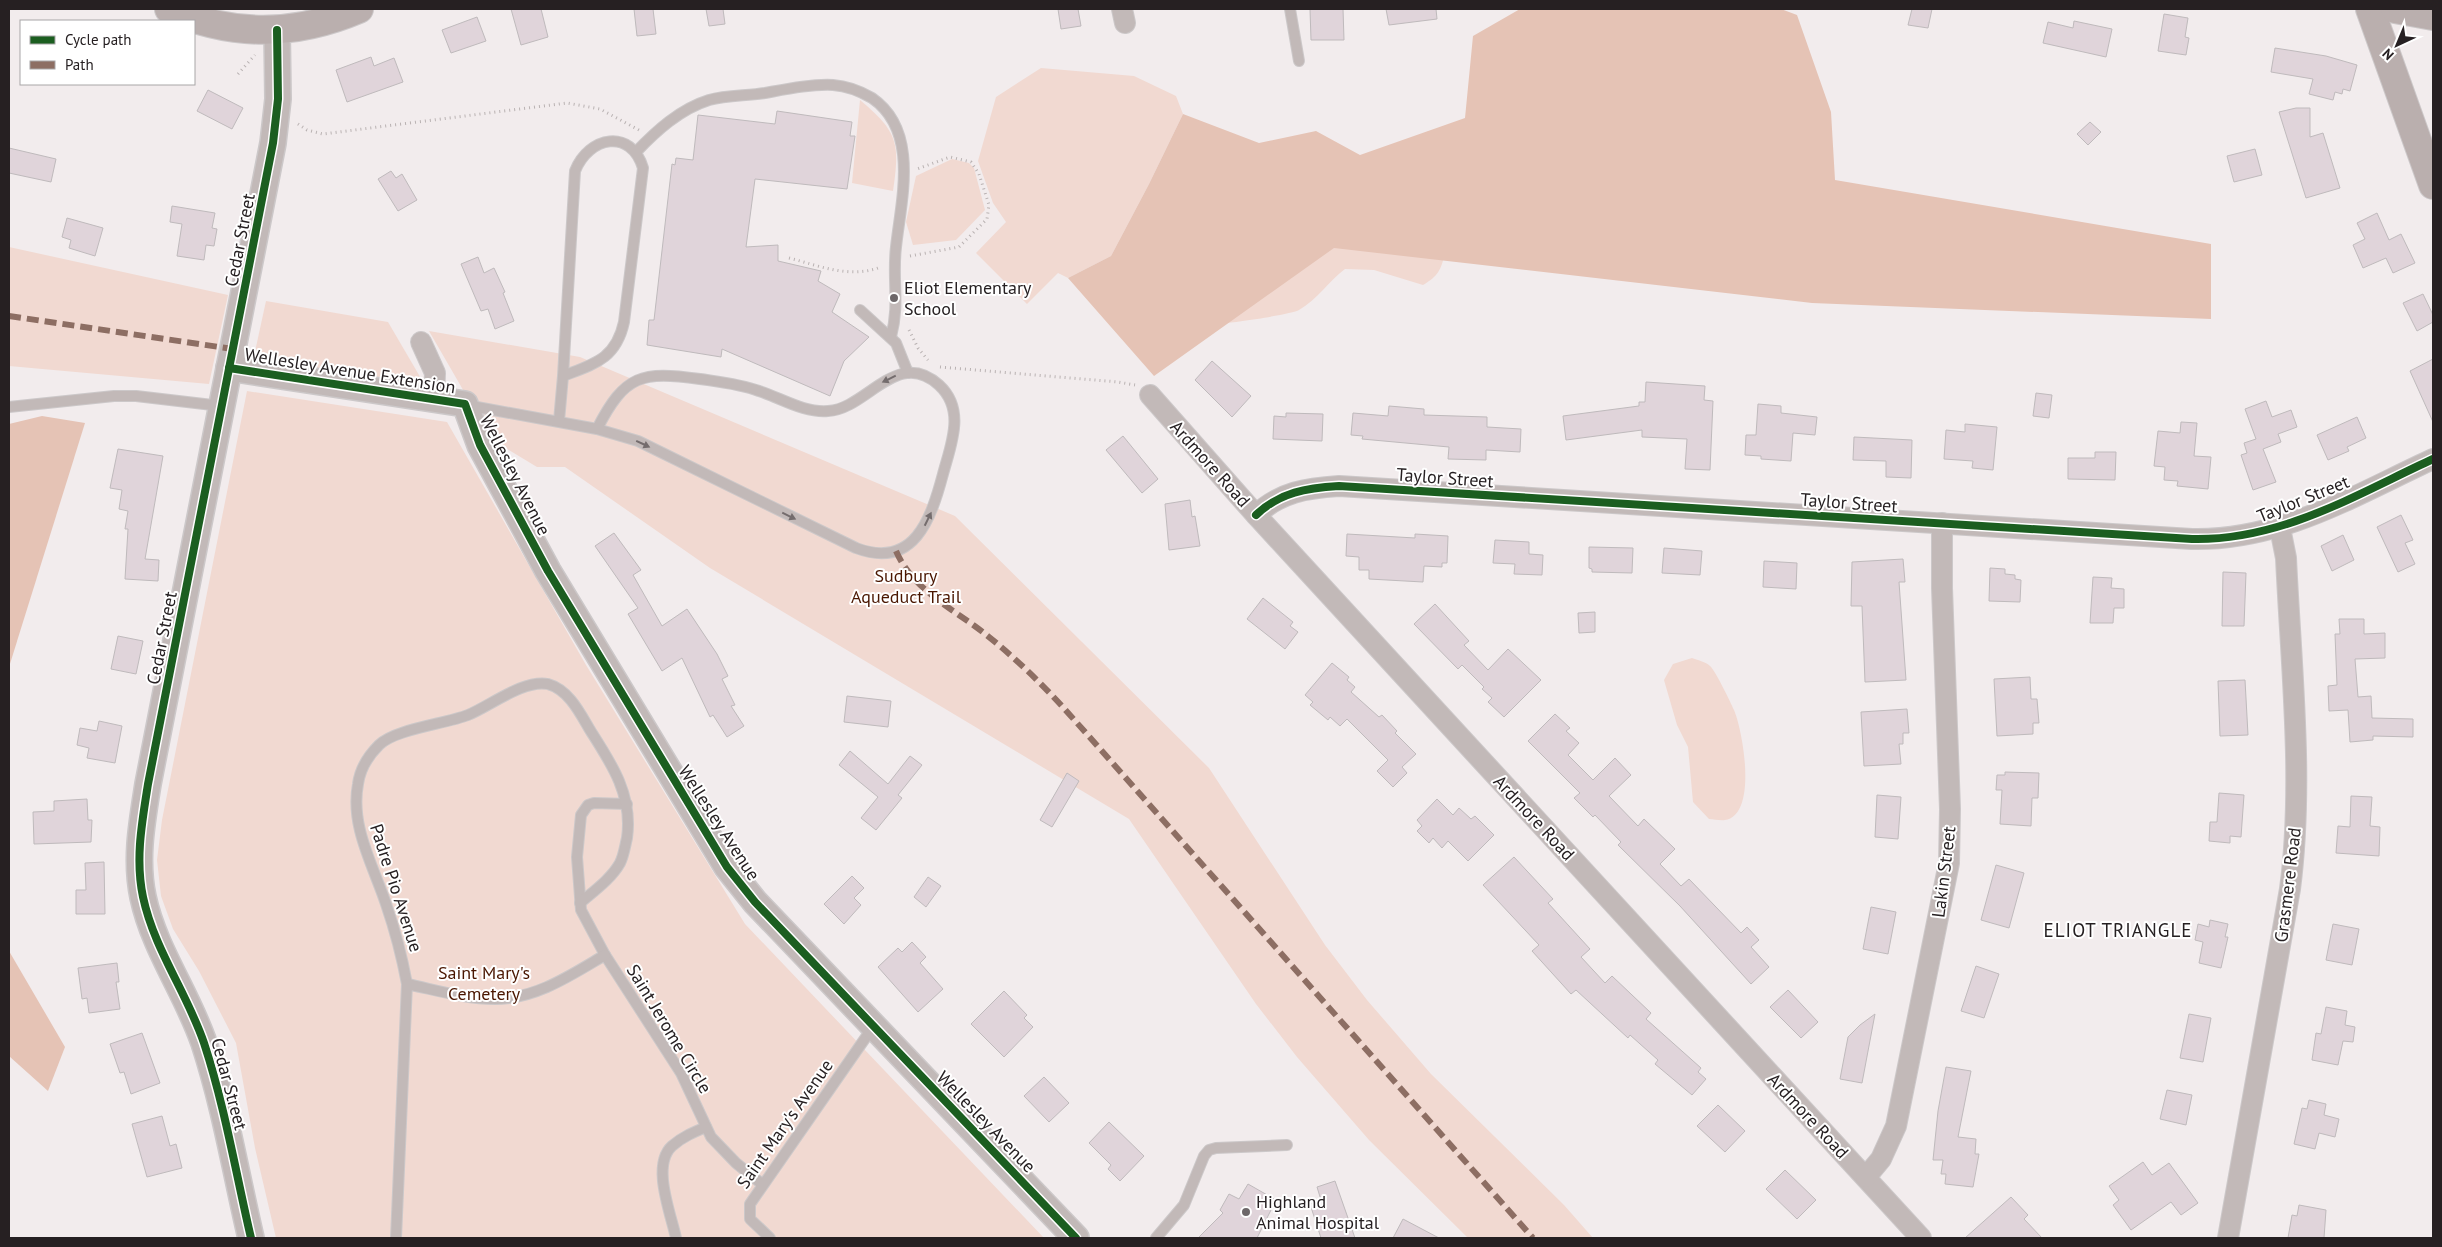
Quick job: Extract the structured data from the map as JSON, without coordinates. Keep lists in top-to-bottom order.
{
  "streets": {
    "street": [
      "Cedar Street",
      "Wellesley Avenue Extension",
      "Ardmore Road",
      "Wellesley Avenue",
      "Taylor Street",
      "Lakin Street",
      "Grasmere Road"
    ],
    "lane": ["Padre Pio Avenue", "Saint Jerome Circle", "Saint Mary's Avenue"]
  },
  "crossings": [
    ["Cedar Street", "Wellesley Avenue Extension"],
    ["Wellesley Avenue Extension", "Wellesley Avenue"],
    ["Ardmore Road", "Taylor Street"],
    ["Ardmore Road", "Lakin Street"],
    ["Wellesley Avenue", "Saint Mary's Avenue"],
    ["Taylor Street", "Lakin Street"],
    ["Taylor Street", "Grasmere Road"],
    ["Padre Pio Avenue", "Saint Jerome Circle"],
    ["Saint Jerome Circle", "Saint Mary's Avenue"]
  ],
  "districts": ["ELIOT TRIANGLE"],
  "parks": ["Sudbury Aqueduct Trail", "Saint Mary's Cemetery"],
  "places": ["Eliot Elementary School", "Highland Animal Hospital"],
  "legend": ["Cycle path", "Path"],
  "north": "bottom left"
}
